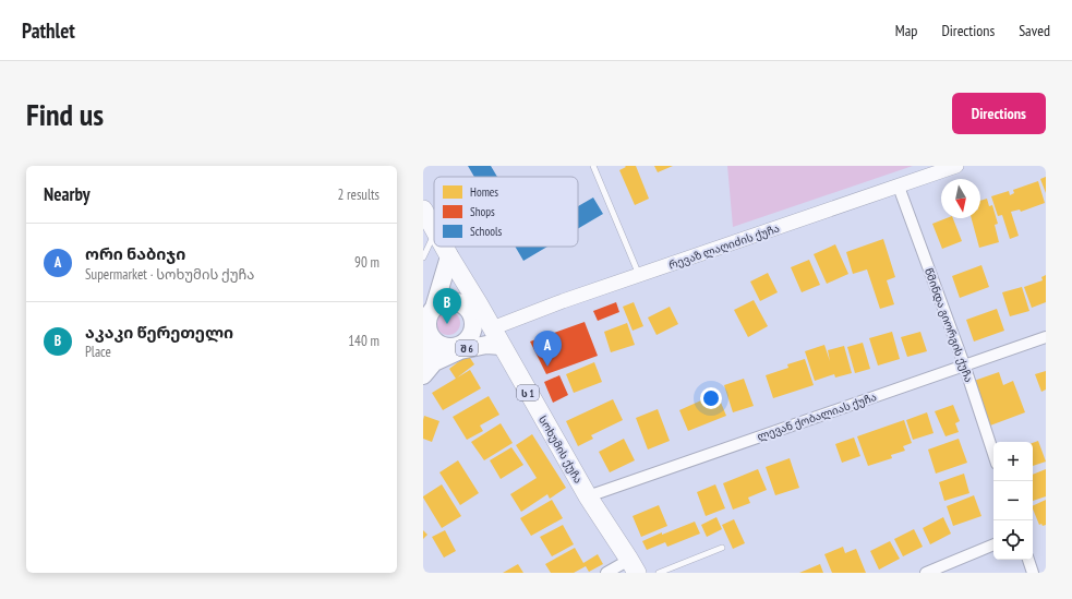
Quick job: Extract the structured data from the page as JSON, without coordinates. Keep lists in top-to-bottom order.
{
  "streets": {
    "highway": ["ს 1", "სოხუმის ქუჩა"],
    "main road": ["შ 6"],
    "street": ["რევაზ ლაღიძის ქუჩა", "წმინდა გიორგის ქუჩა", "ლევან ქობალიას ქუჩა"]
  },
  "crossings": [
    ["რევაზ ლაღიძის ქუჩა", "წმინდა გიორგის ქუჩა"],
    ["რევაზ ლაღიძის ქუჩა", "შ 6"],
    ["რევაზ ლაღიძის ქუჩა", "სოხუმის ქუჩა"],
    ["წმინდა გიორგის ქუჩა", "ლევან ქობალიას ქუჩა"],
    ["შ 6", "სოხუმის ქუჩა"],
    ["ლევან ქობალიას ქუჩა", "სოხუმის ქუჩა"]
  ],
  "legend": ["Homes", "Shops", "Schools"],
  "north": "bottom",
  "page": {
    "header": "Pathlet",
    "nav": ["Map", "Directions", "Saved"],
    "buttons": "Directions",
    "title": "Find us",
    "heading": ["Nearby", "2 results"],
    "list": [
      {
        "mark": "A",
        "name": "ორი ნაბიჯი",
        "note": "Supermarket · სოხუმის ქუჩა",
        "value": "90 m"
      },
      {
        "mark": "B",
        "name": "აკაკი წერეთელი",
        "note": "Place",
        "value": "140 m"
      }
    ],
    "pins": ["B", "A"],
    "map_buttons": ["+", "−"]
  }
}
